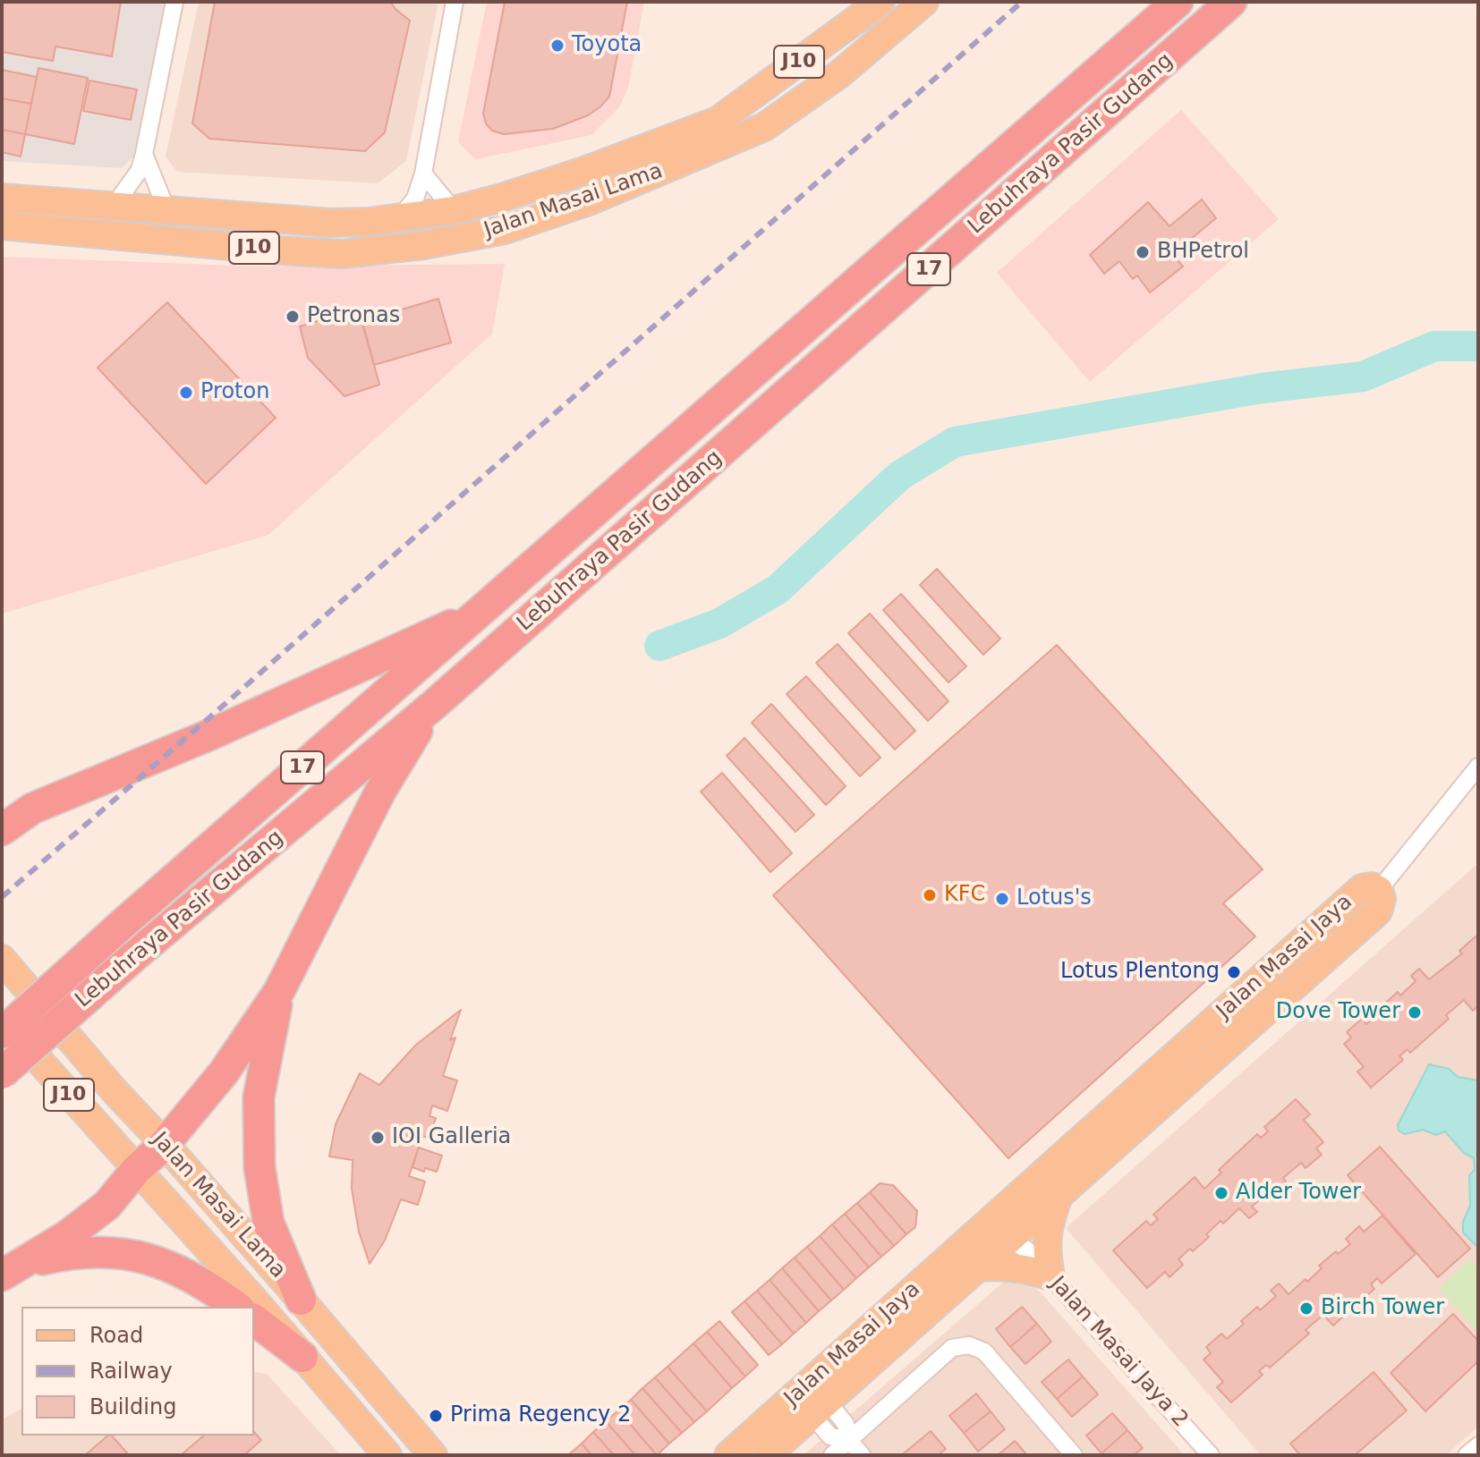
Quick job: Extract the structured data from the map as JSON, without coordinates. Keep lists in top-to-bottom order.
{
  "streets": {
    "highway": ["Lebuhraya Pasir Gudang", "17"],
    "main road": ["J10", "Jalan Masai Lama", "Jalan Masai Jaya"],
    "street": ["Jalan Masai Jaya 2"]
  },
  "crossings": [
    ["Jalan Masai Jaya", "Jalan Masai Jaya 2"]
  ],
  "places": [
    "Toyota",
    "BHPetrol",
    "Petronas",
    "Proton",
    "KFC",
    "Lotus's",
    "Lotus Plentong",
    "Dove Tower",
    "IOI Galleria",
    "Alder Tower",
    "Birch Tower",
    "Prima Regency 2"
  ],
  "legend": ["Road", "Railway", "Building"]
}
